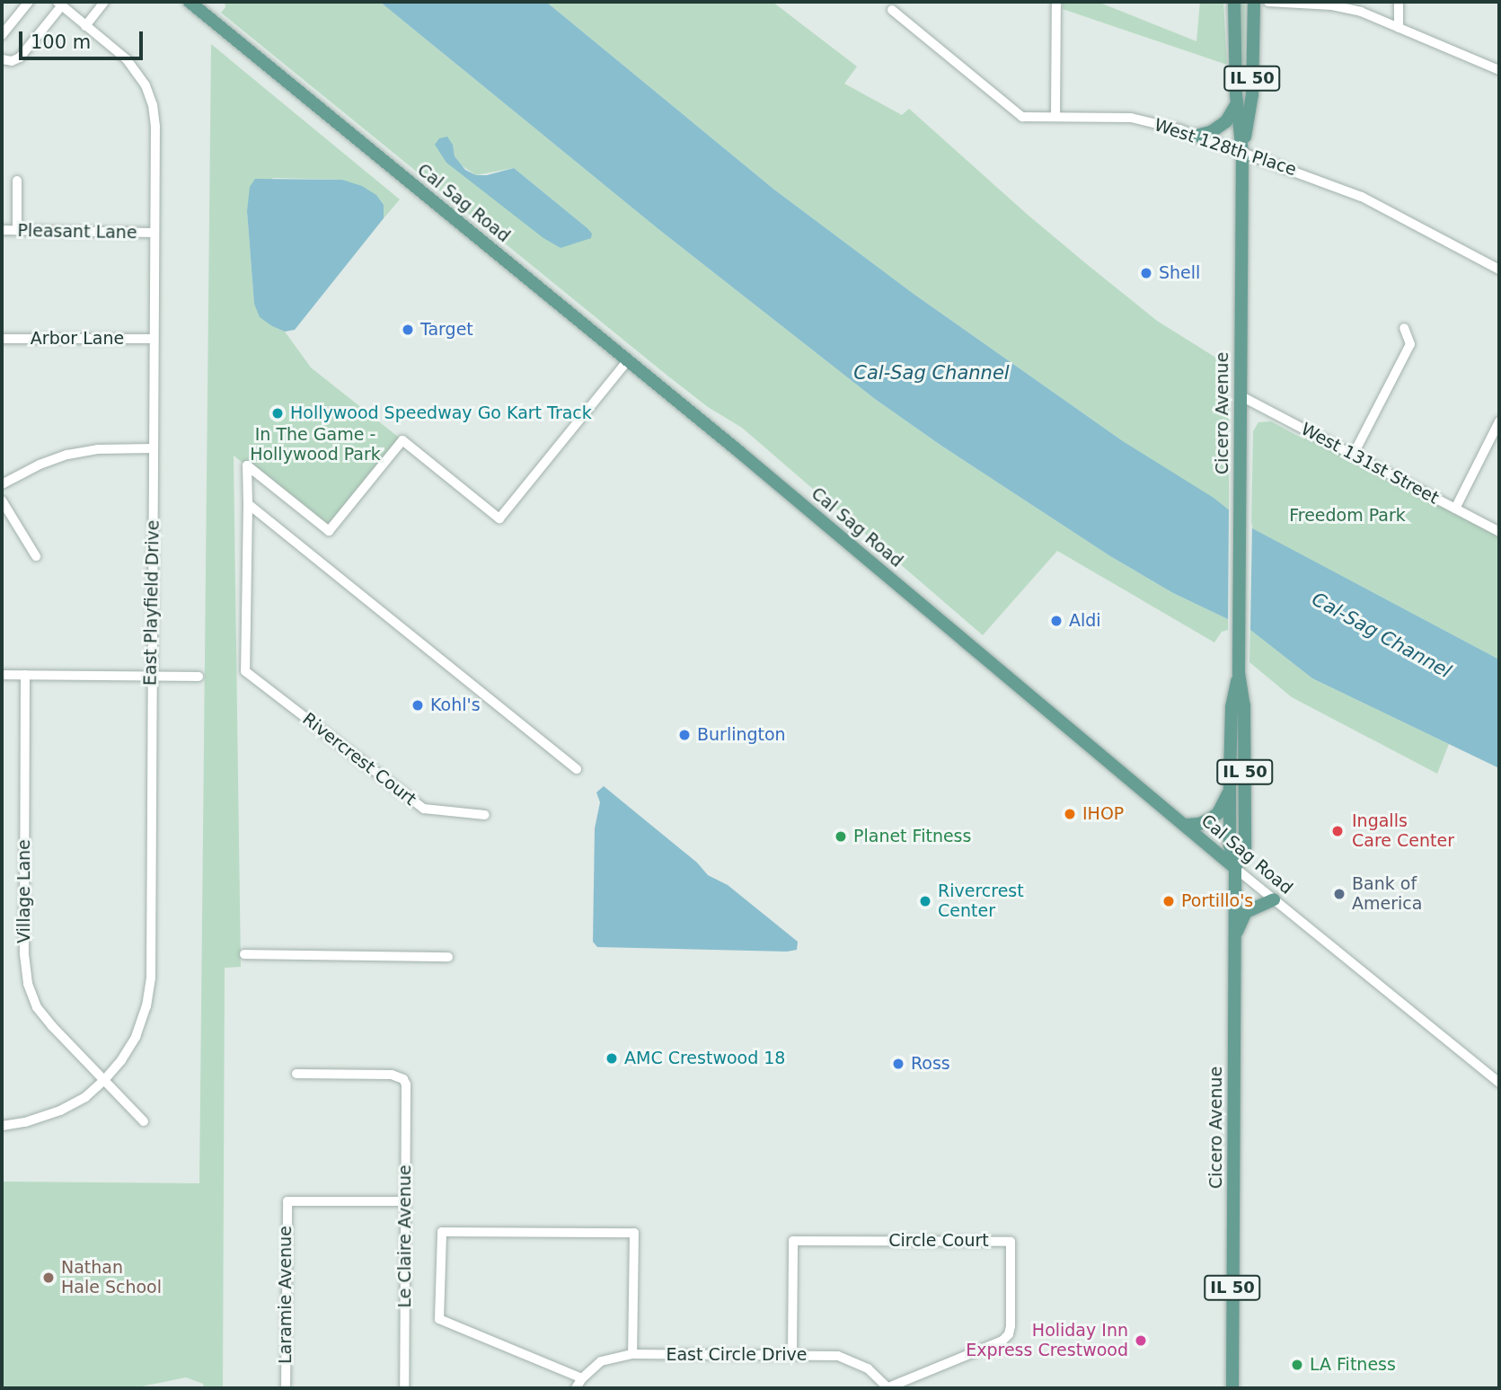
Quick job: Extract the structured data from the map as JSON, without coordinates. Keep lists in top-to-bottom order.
{
  "streets": {
    "main road": ["IL 50", "Cal Sag Road", "Cicero Avenue"],
    "street": [
      "West 128th Place",
      "Pleasant Lane",
      "Arbor Lane",
      "West 131st Street",
      "East Playfield Drive",
      "Rivercrest Court",
      "Village Lane",
      "Le Claire Avenue",
      "Circle Court",
      "Laramie Avenue",
      "East Circle Drive"
    ]
  },
  "crossings": [
    ["West 128th Place", "Cicero Avenue"],
    ["Cal Sag Road", "Cicero Avenue"],
    ["Pleasant Lane", "East Playfield Drive"],
    ["Arbor Lane", "East Playfield Drive"],
    ["Cicero Avenue", "West 131st Street"],
    ["East Playfield Drive", "Village Lane"],
    ["Le Claire Avenue", "Laramie Avenue"],
    ["Circle Court", "East Circle Drive"]
  ],
  "water": ["Cal-Sag Channel"],
  "parks": ["In The Game - Hollywood Park", "Freedom Park"],
  "places": [
    "Shell",
    "Target",
    "Hollywood Speedway Go Kart Track",
    "Aldi",
    "Kohl's",
    "Burlington",
    "IHOP",
    "Ingalls Care Center",
    "Planet Fitness",
    "Bank of America",
    "Rivercrest Center",
    "Portillo's",
    "AMC Crestwood 18",
    "Ross",
    "Nathan Hale School",
    "Holiday Inn Express Crestwood",
    "LA Fitness"
  ],
  "scale_bar": "100 m"
}
